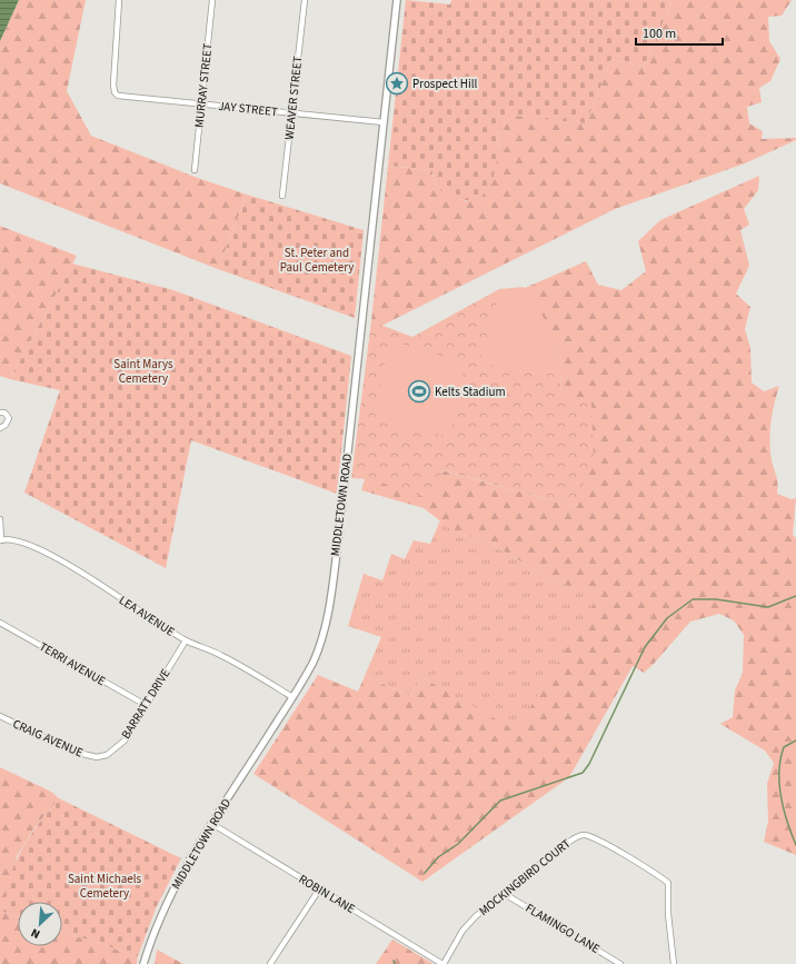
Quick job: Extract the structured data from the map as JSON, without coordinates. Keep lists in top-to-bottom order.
{
  "streets": {
    "street": [
      "MURRAY STREET",
      "WEAVER STREET",
      "JAY STREET",
      "MIDDLETOWN ROAD",
      "LEA AVENUE",
      "TERRI AVENUE",
      "BARRATT DRIVE",
      "CRAIG AVENUE",
      "MOCKINGBIRD COURT",
      "ROBIN LANE",
      "FLAMINGO LANE"
    ]
  },
  "crossings": [
    ["MURRAY STREET", "JAY STREET"],
    ["WEAVER STREET", "JAY STREET"],
    ["JAY STREET", "MIDDLETOWN ROAD"],
    ["MIDDLETOWN ROAD", "LEA AVENUE"],
    ["MIDDLETOWN ROAD", "ROBIN LANE"],
    ["LEA AVENUE", "BARRATT DRIVE"],
    ["TERRI AVENUE", "BARRATT DRIVE"],
    ["BARRATT DRIVE", "CRAIG AVENUE"],
    ["MOCKINGBIRD COURT", "ROBIN LANE"],
    ["MOCKINGBIRD COURT", "FLAMINGO LANE"]
  ],
  "parks": ["St. Peter and Paul Cemetery", "Saint Marys Cemetery", "Saint Michaels Cemetery"],
  "places": {
    "place": ["Prospect Hill"],
    "sports": ["Kelts Stadium"]
  },
  "scale_bar": "100 m",
  "north": "bottom left"
}
